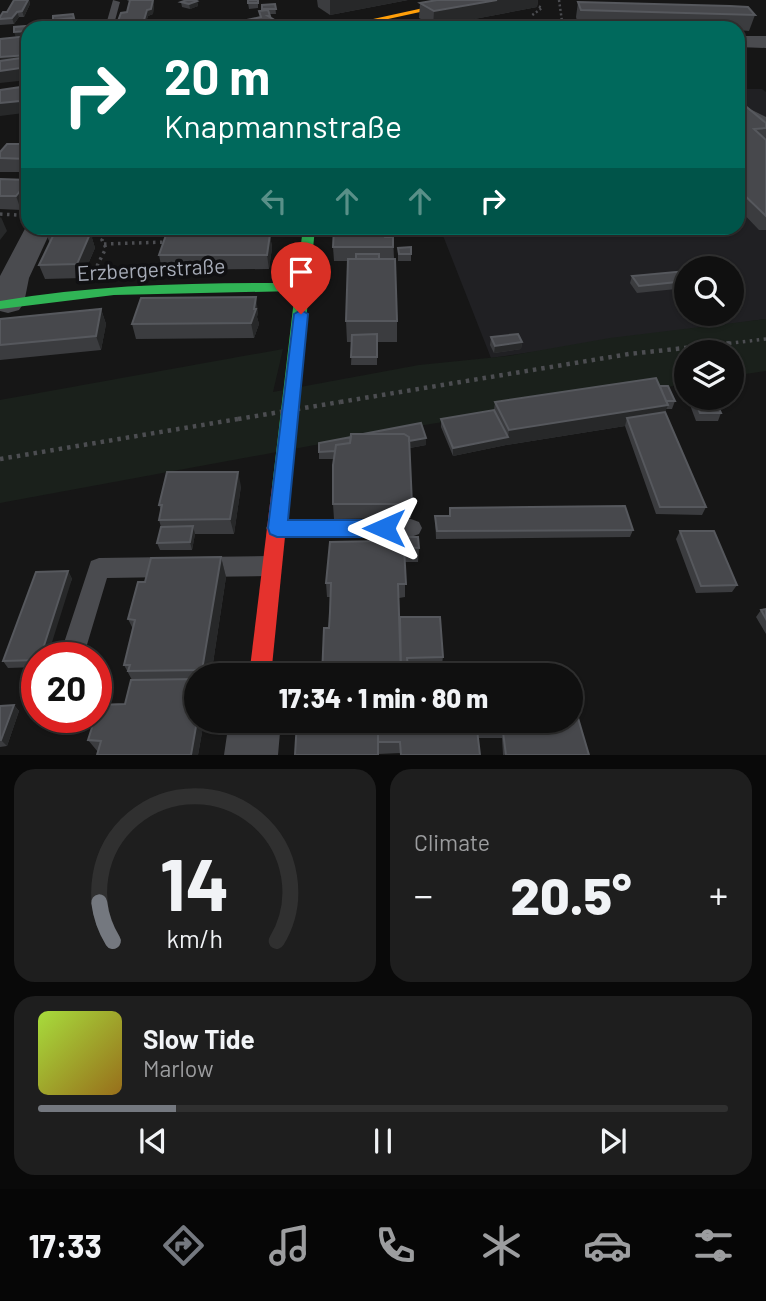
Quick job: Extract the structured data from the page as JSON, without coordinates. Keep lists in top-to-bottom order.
{
  "streets": {
    "street": ["Erzbergerstraße"]
  },
  "page": {
    "turn": ["20 m", "Knapmannstraße"],
    "limit": "20",
    "trip": "17:34 · 1 min · 80 m",
    "tile": "Climate",
    "heat": ["−", "20.5°", "+"],
    "song": ["Slow Tide", "Marlow"],
    "tabs": "17:33",
    "gauge": ["14", "km/h"]
  }
}
